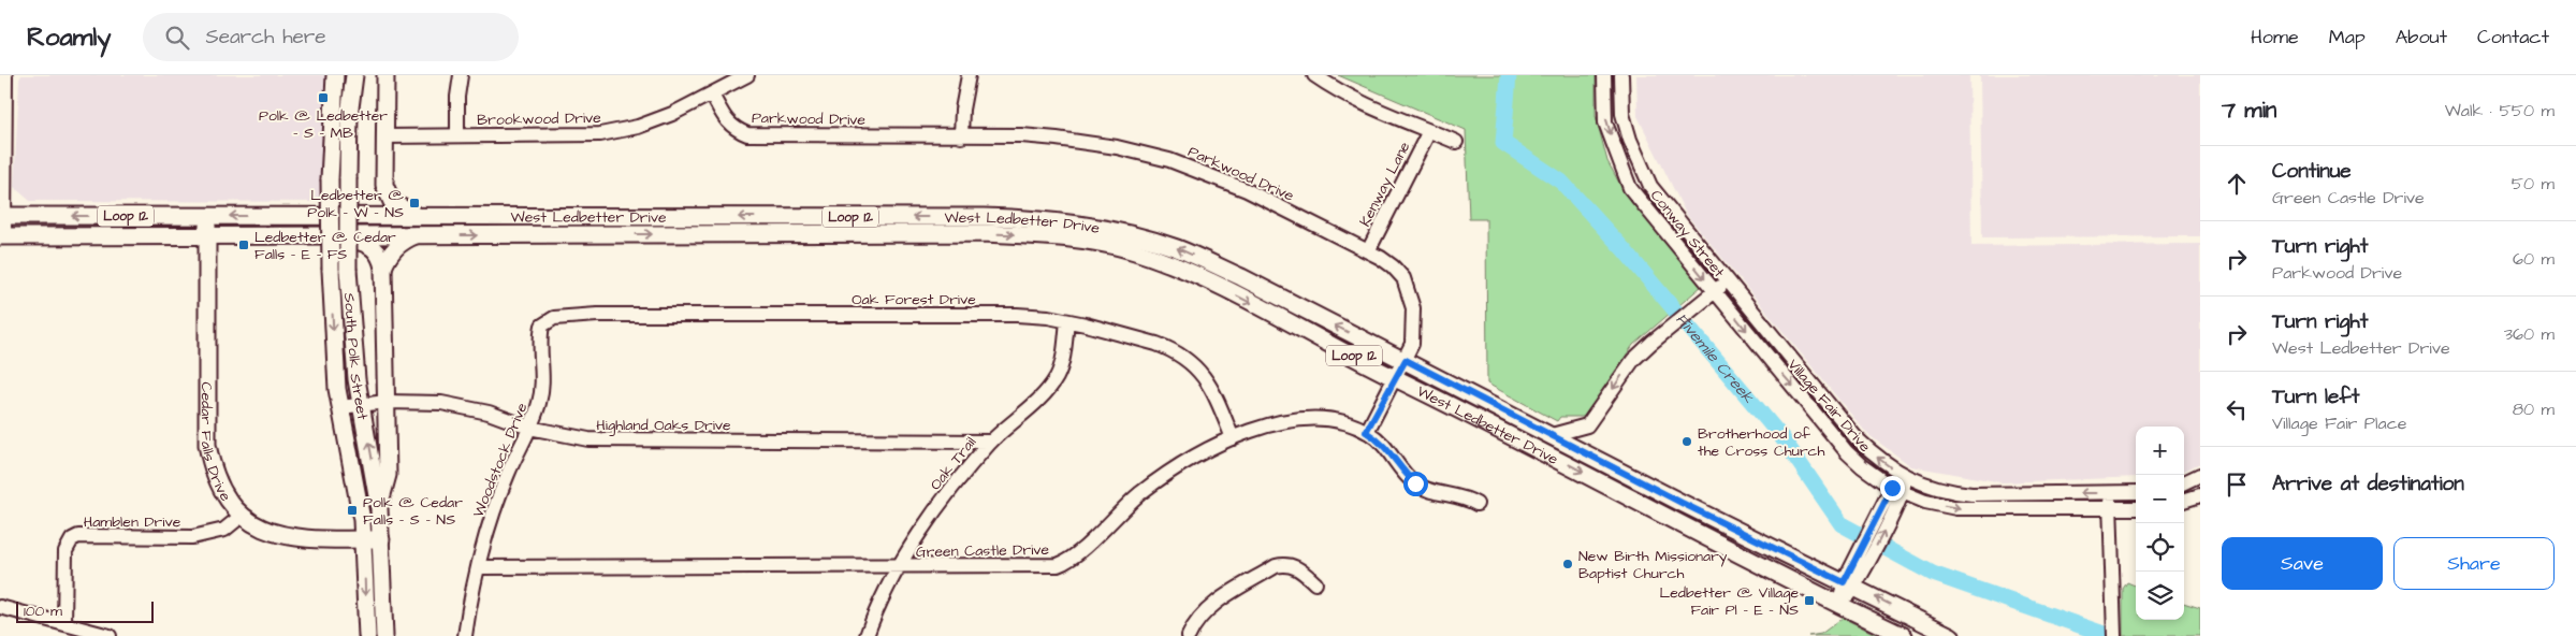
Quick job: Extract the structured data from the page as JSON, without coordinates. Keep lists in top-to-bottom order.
{
  "streets": {
    "main road": [
      "Loop 12",
      "West Ledbetter Drive",
      "South Polk Street",
      "Cedar Falls Drive"
    ],
    "street": [
      "Brookwood Drive",
      "Parkwood Drive",
      "Kenway Lane",
      "Conway Street",
      "Oak Forest Drive",
      "Village Fair Drive",
      "Highland Oaks Drive",
      "Woodstock Drive",
      "Oak Trail",
      "Hamblen Drive",
      "Green Castle Drive"
    ]
  },
  "crossings": [
    ["Brookwood Drive", "Parkwood Drive"],
    ["Parkwood Drive", "Kenway Lane"],
    ["Parkwood Drive", "West Ledbetter Drive"],
    ["Parkwood Drive", "Green Castle Drive"],
    ["West Ledbetter Drive", "Conway Street"],
    ["West Ledbetter Drive", "Cedar Falls Drive"],
    ["Conway Street", "Village Fair Drive"],
    ["Oak Forest Drive", "Woodstock Drive"],
    ["Oak Forest Drive", "Oak Trail"],
    ["Oak Forest Drive", "Green Castle Drive"],
    ["South Polk Street", "Highland Oaks Drive"],
    ["South Polk Street", "Cedar Falls Drive"],
    ["Highland Oaks Drive", "Woodstock Drive"],
    ["Highland Oaks Drive", "Oak Trail"],
    ["Cedar Falls Drive", "Hamblen Drive"],
    ["Woodstock Drive", "Green Castle Drive"],
    ["Oak Trail", "Green Castle Drive"]
  ],
  "water": ["Fivemile Creek"],
  "places": {
    "transit": [
      "Polk @ Ledbetter - S - MB",
      "Ledbetter @ Polk - W - NS",
      "Ledbetter @ Cedar Falls - E - FS",
      "Polk @ Cedar Falls - S - NS",
      "Ledbetter @ Village Fair Pl - E - NS"
    ],
    "other": ["Brotherhood of the Cross Church", "New Birth Missionary Baptist Church"]
  },
  "scale_bar": "100 m",
  "page": {
    "header": "Roamly",
    "search": "Search here",
    "nav": [
      "Home",
      "Map",
      "About",
      "Contact"
    ],
    "heading": ["7 min", "Walk · 550 m"],
    "list": [
      ["Continue", "Green Castle Drive", "50 m"],
      ["Turn right", "Parkwood Drive", "60 m"],
      ["Turn right", "West Ledbetter Drive", "360 m"],
      ["Turn left", "Village Fair Place", "80 m"],
      "Arrive at destination"
    ],
    "map_buttons": ["+", "−"],
    "buttons": ["Save", "Share"],
    "scale": "100 m"
  }
}
